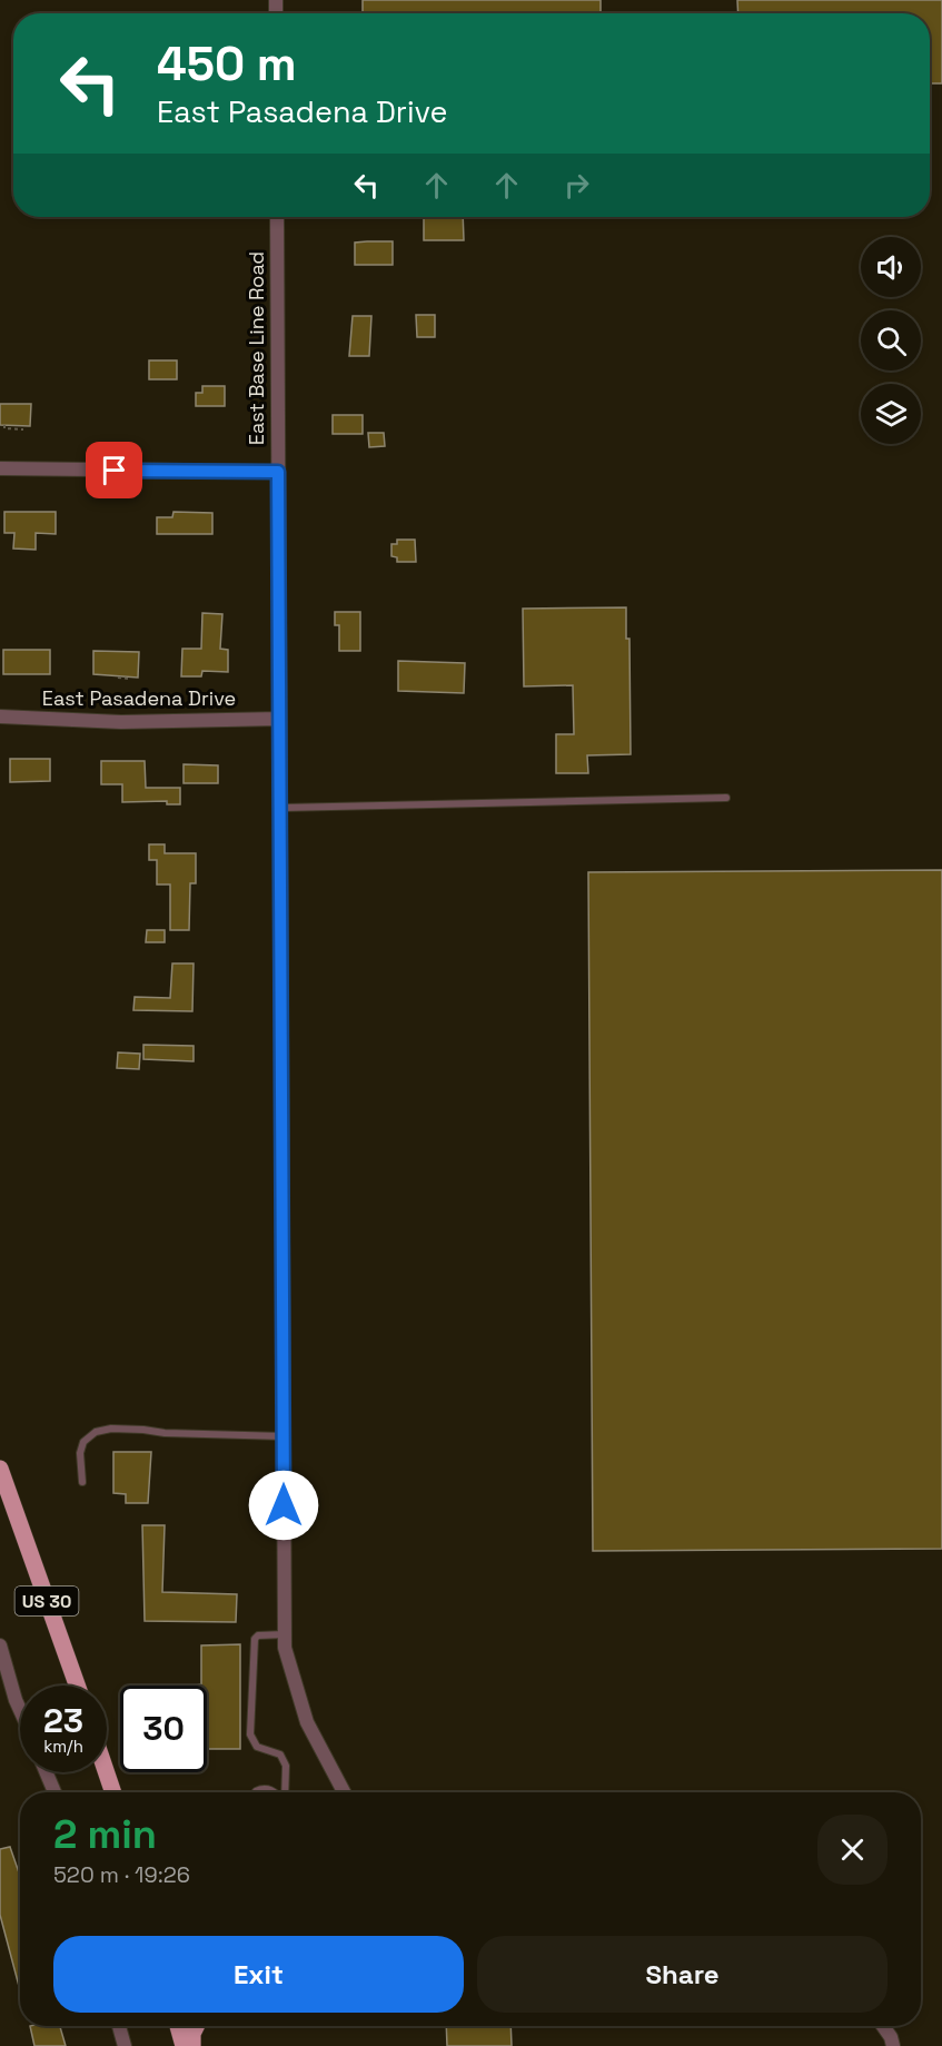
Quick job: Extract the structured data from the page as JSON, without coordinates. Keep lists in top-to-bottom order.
{
  "streets": {
    "main road": ["US 30"],
    "street": ["East Base Line Road", "East Pasadena Drive"]
  },
  "crossings": [
    ["East Base Line Road", "East Pasadena Drive"]
  ],
  "page": {
    "turn": ["450 m", "East Pasadena Drive"],
    "speed": "23 km/h",
    "limit": "30",
    "heading": ["2 min", "520 m · 19:26"],
    "buttons": ["Exit", "Share"]
  }
}
